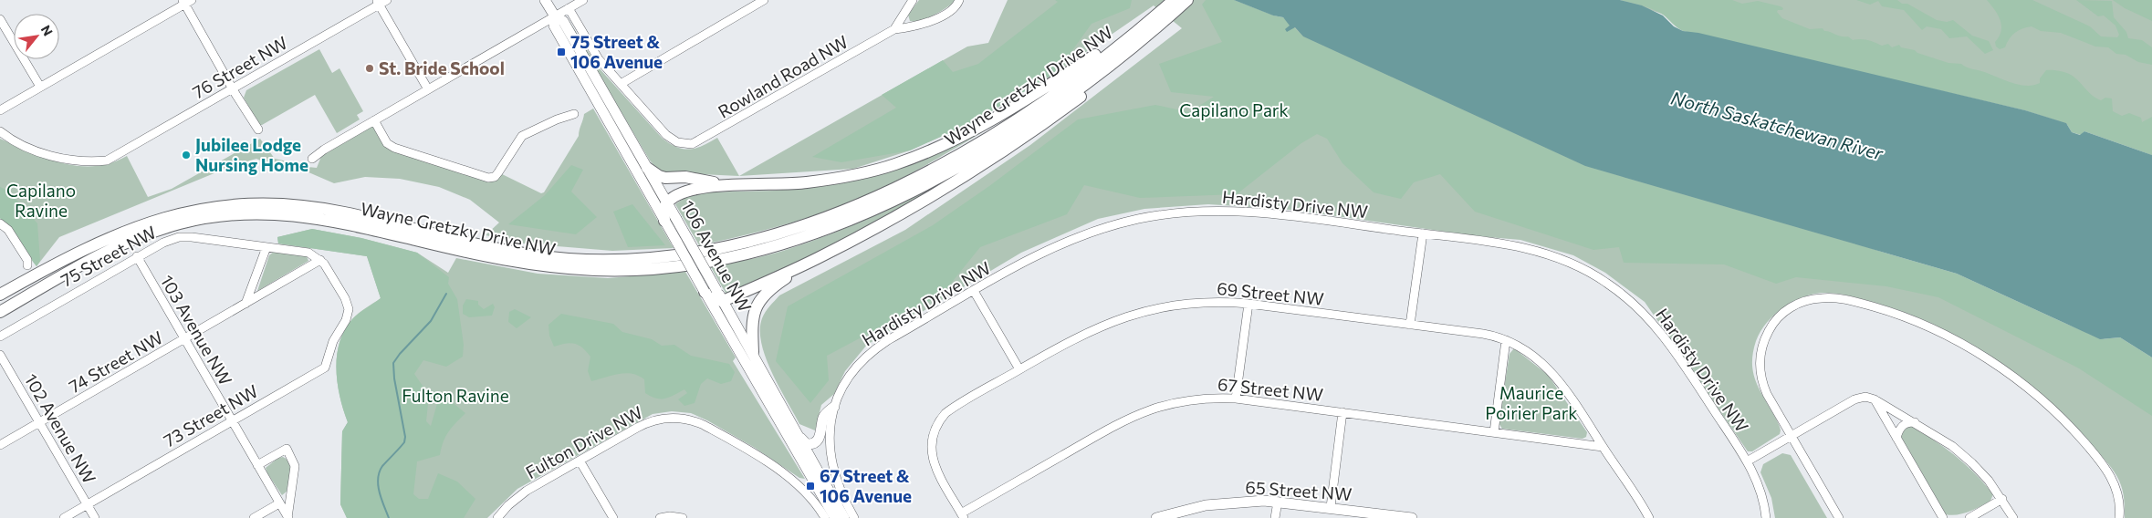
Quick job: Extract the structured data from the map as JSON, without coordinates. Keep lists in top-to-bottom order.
{
  "streets": {
    "main road": ["Wayne Gretzky Drive NW", "106 Avenue NW", "65 Street NW"],
    "street": [
      "76 Street NW",
      "Rowland Road NW",
      "Hardisty Drive NW",
      "75 Street NW",
      "69 Street NW",
      "103 Avenue NW",
      "74 Street NW",
      "67 Street NW",
      "73 Street NW",
      "102 Avenue NW",
      "Fulton Drive NW"
    ]
  },
  "crossings": [
    ["75 Street NW", "103 Avenue NW"],
    ["75 Street NW", "74 Street NW"],
    ["75 Street NW", "73 Street NW"],
    ["69 Street NW", "67 Street NW"],
    ["103 Avenue NW", "74 Street NW"],
    ["103 Avenue NW", "73 Street NW"],
    ["74 Street NW", "73 Street NW"],
    ["74 Street NW", "102 Avenue NW"],
    ["73 Street NW", "102 Avenue NW"]
  ],
  "water": ["North Saskatchewan River"],
  "parks": [
    "Capilano Park",
    "Capilano Ravine",
    "Maurice Poirier Park",
    "Fulton Ravine"
  ],
  "places": {
    "transit": ["75 Street & 106 Avenue", "67 Street & 106 Avenue"],
    "other": ["St. Bride School", "Jubilee Lodge Nursing Home"]
  },
  "north": "top right"
}
